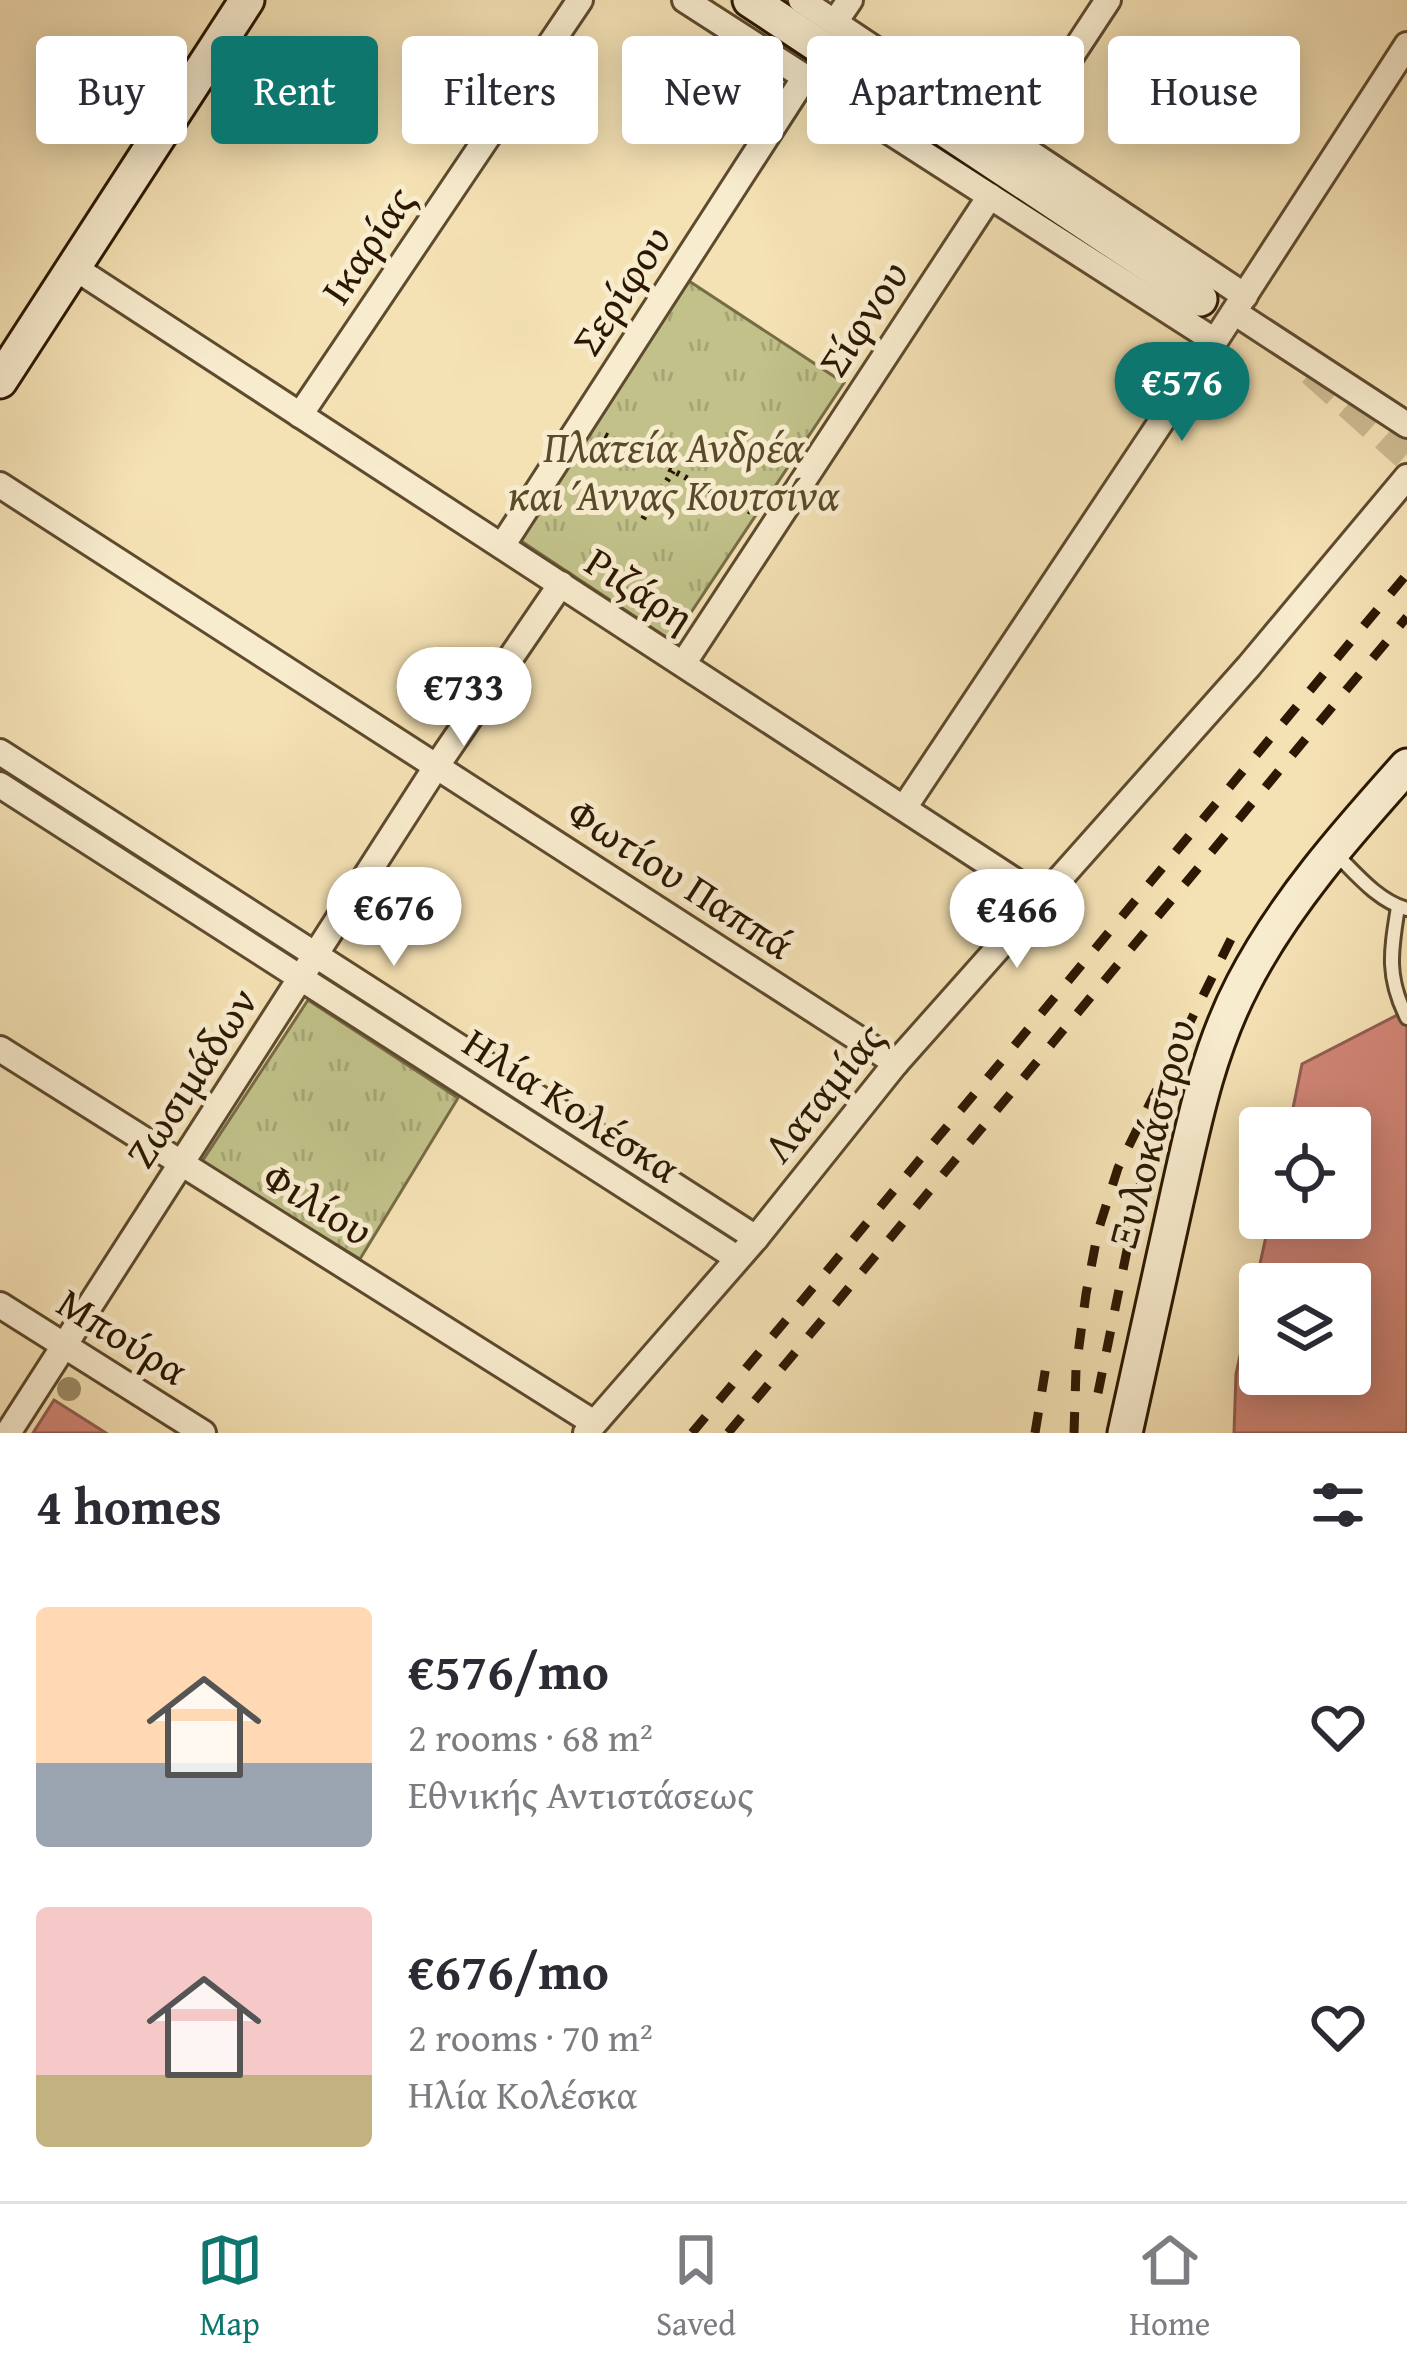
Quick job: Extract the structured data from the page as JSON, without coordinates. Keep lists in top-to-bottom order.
{
  "streets": {
    "street": [
      "Ικαρίας",
      "Σερίφου",
      "Σίφνου",
      "Ριζάρη",
      "Φωτίου Παππά",
      "Ζωσιμάδων",
      "Λαταμίας",
      "Ηλία Κολέσκα",
      "Ξυλοκάστρου",
      "Φιλίου",
      "Μπούρα"
    ]
  },
  "crossings": [
    ["Ικαρίας", "Ριζάρη"],
    ["Σερίφου", "Ριζάρη"],
    ["Σίφνου", "Ριζάρη"],
    ["Ριζάρη", "Ζωσιμάδων"],
    ["Ριζάρη", "Λαταμίας"],
    ["Φωτίου Παππά", "Ζωσιμάδων"],
    ["Φωτίου Παππά", "Λαταμίας"],
    ["Ζωσιμάδων", "Ηλία Κολέσκα"],
    ["Ζωσιμάδων", "Φιλίου"],
    ["Ζωσιμάδων", "Μπούρα"],
    ["Λαταμίας", "Ηλία Κολέσκα"],
    ["Λαταμίας", "Φιλίου"]
  ],
  "parks": ["Πλατεία Ανδρέα και Άννας Κουτσίνα"],
  "page": {
    "chip": [
      "Buy",
      "Rent",
      "Filters",
      "New",
      "Apartment",
      "House"
    ],
    "price": [
      "€576",
      "€733",
      "€676",
      "€466"
    ],
    "heading": "4 homes",
    "list": [
      {
        "name": "€576/mo",
        "note": "2 rooms · 68 m² · Εθνικής Αντιστάσεως"
      },
      {
        "name": "€676/mo",
        "note": "2 rooms · 70 m² · Ηλία Κολέσκα"
      }
    ],
    "tabs": ["Map", "Saved", "Home"]
  }
}
